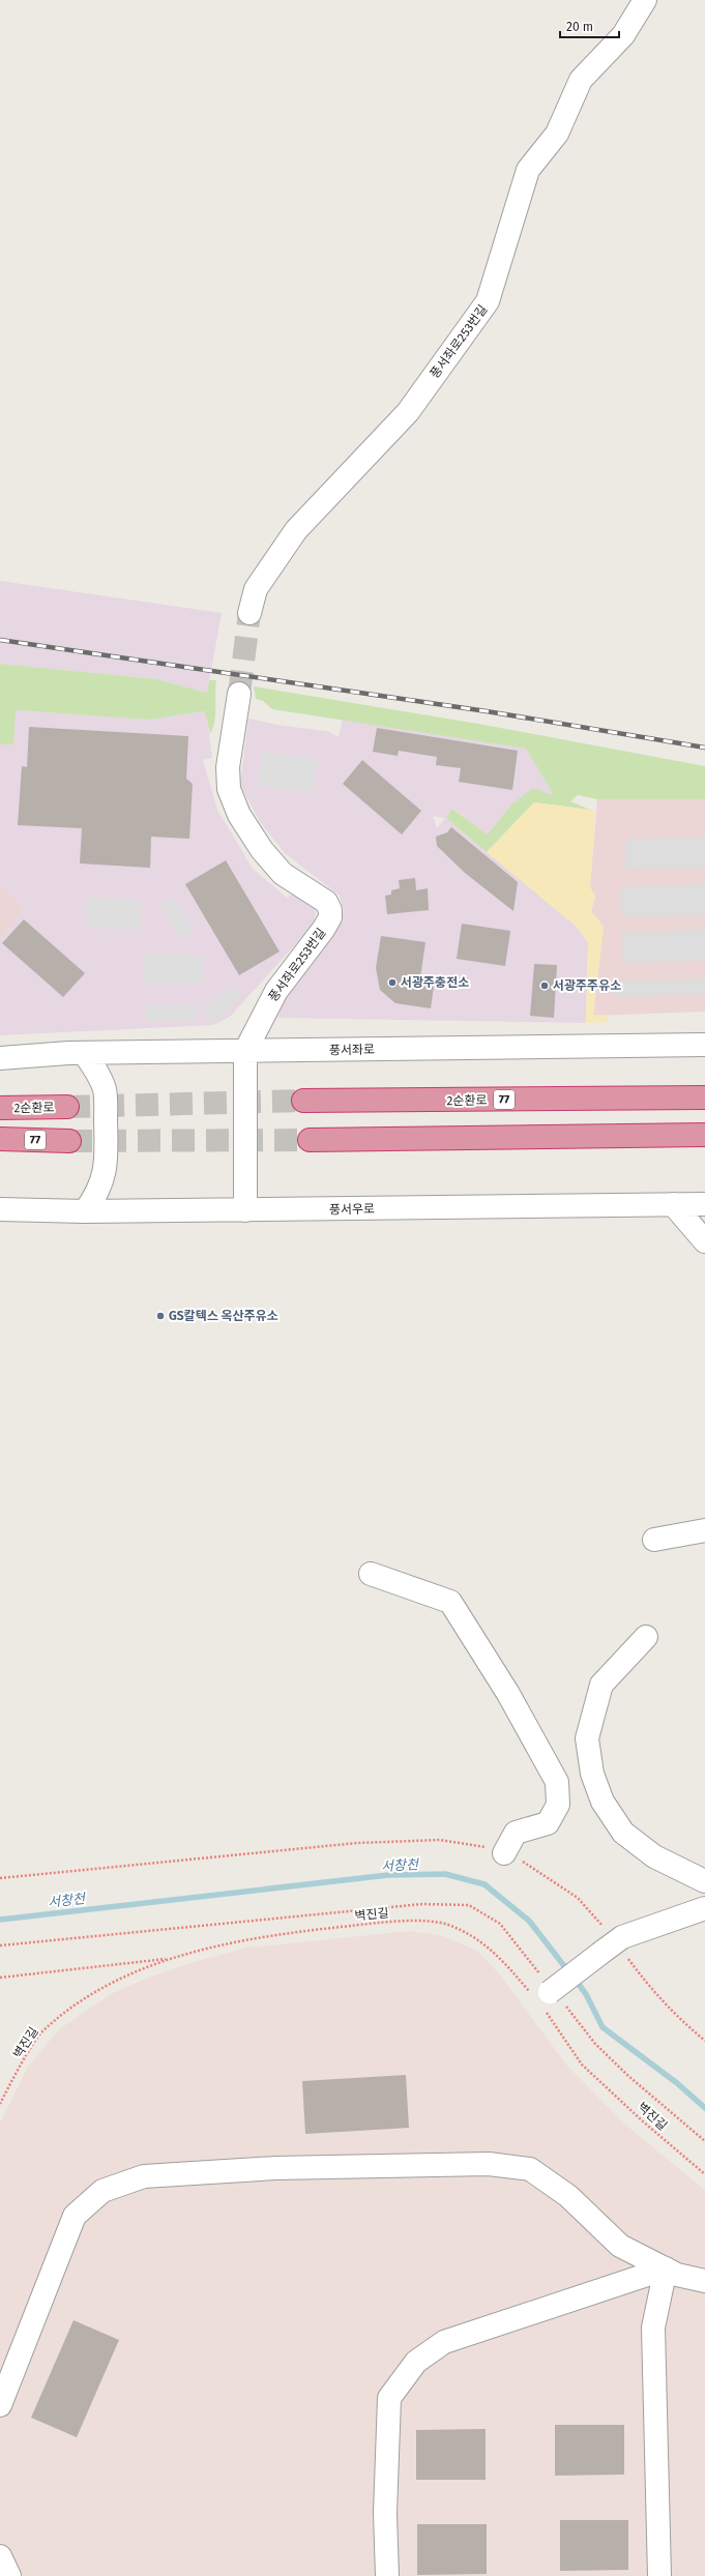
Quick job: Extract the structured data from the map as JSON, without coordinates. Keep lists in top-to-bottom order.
{
  "streets": {
    "highway": ["77", "2순환로"],
    "street": ["풍서좌로253번길", "풍서좌로", "풍서우로"],
    "path": ["벽진길"]
  },
  "crossings": [
    ["풍서좌로253번길", "풍서좌로"]
  ],
  "water": ["서창천"],
  "places": ["서광주충전소", "서광주주유소", "GS칼텍스 옥산주유소"],
  "scale_bar": "20 m"
}
